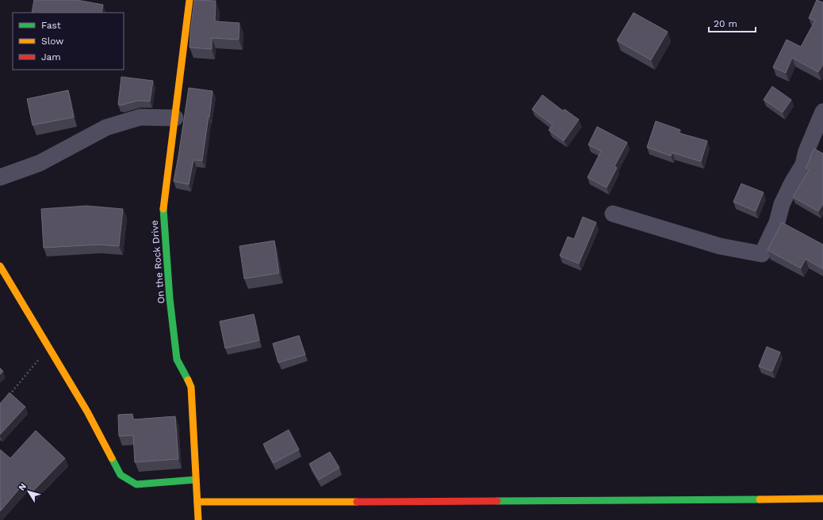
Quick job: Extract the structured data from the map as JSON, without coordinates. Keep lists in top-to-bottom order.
{
  "streets": {
    "street": ["On the Rock Drive"]
  },
  "legend": ["Fast", "Slow", "Jam"],
  "scale_bar": "20 m",
  "north": "top left"
}
